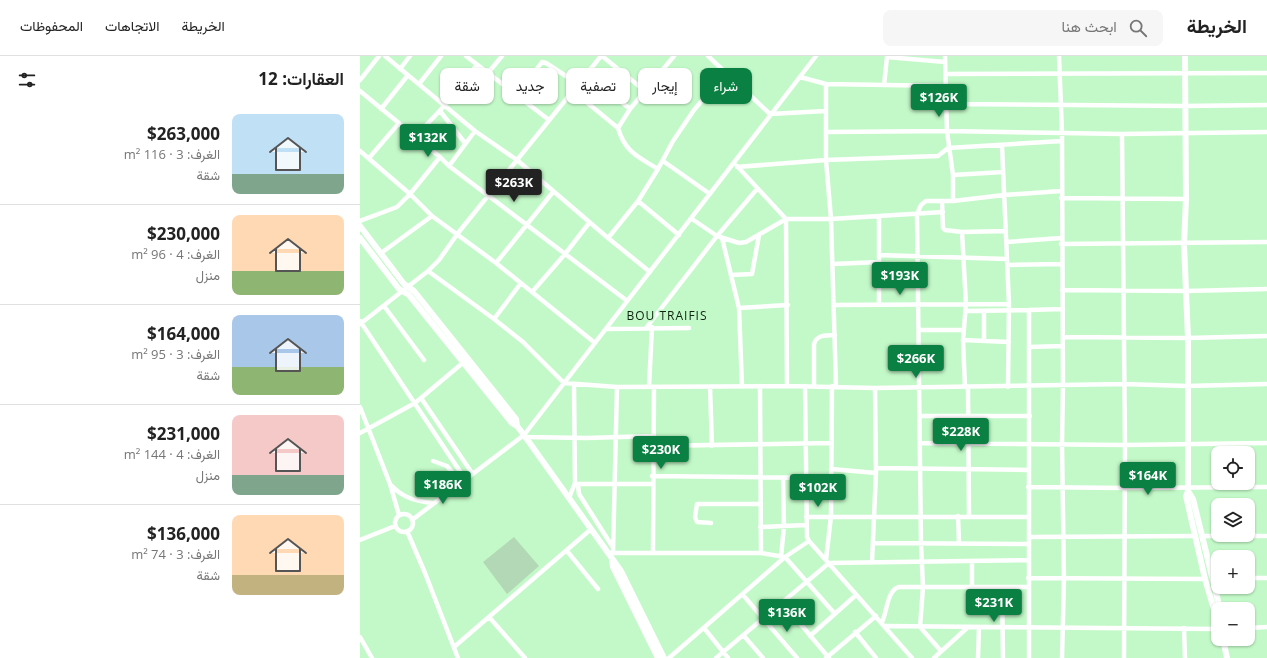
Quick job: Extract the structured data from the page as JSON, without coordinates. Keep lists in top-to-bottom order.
{
  "districts": ["BOU TRAIFIS"],
  "page": {
    "header": "الخريطة",
    "search": "ابحث هنا",
    "nav": ["الخريطة", "الاتجاهات", "المحفوظات"],
    "heading": "العقارات: 12",
    "chip": [
      "شراء",
      "إيجار",
      "تصفية",
      "جديد",
      "شقة"
    ],
    "price": [
      "$126K",
      "$132K",
      "$263K",
      "$193K",
      "$266K",
      "$228K",
      "$230K",
      "$164K",
      "$186K",
      "$102K",
      "$231K",
      "$136K"
    ],
    "list": [
      {
        "name": "$263,000",
        "note": "الغرف: 3 · 116 m² · شقة"
      },
      {
        "name": "$230,000",
        "note": "الغرف: 4 · 96 m² · منزل"
      },
      {
        "name": "$164,000",
        "note": "الغرف: 3 · 95 m² · شقة"
      },
      {
        "name": "$231,000",
        "note": "الغرف: 4 · 144 m² · منزل"
      },
      {
        "name": "$136,000",
        "note": "الغرف: 3 · 74 m² · شقة"
      }
    ],
    "map_buttons": ["+", "−"]
  }
}
